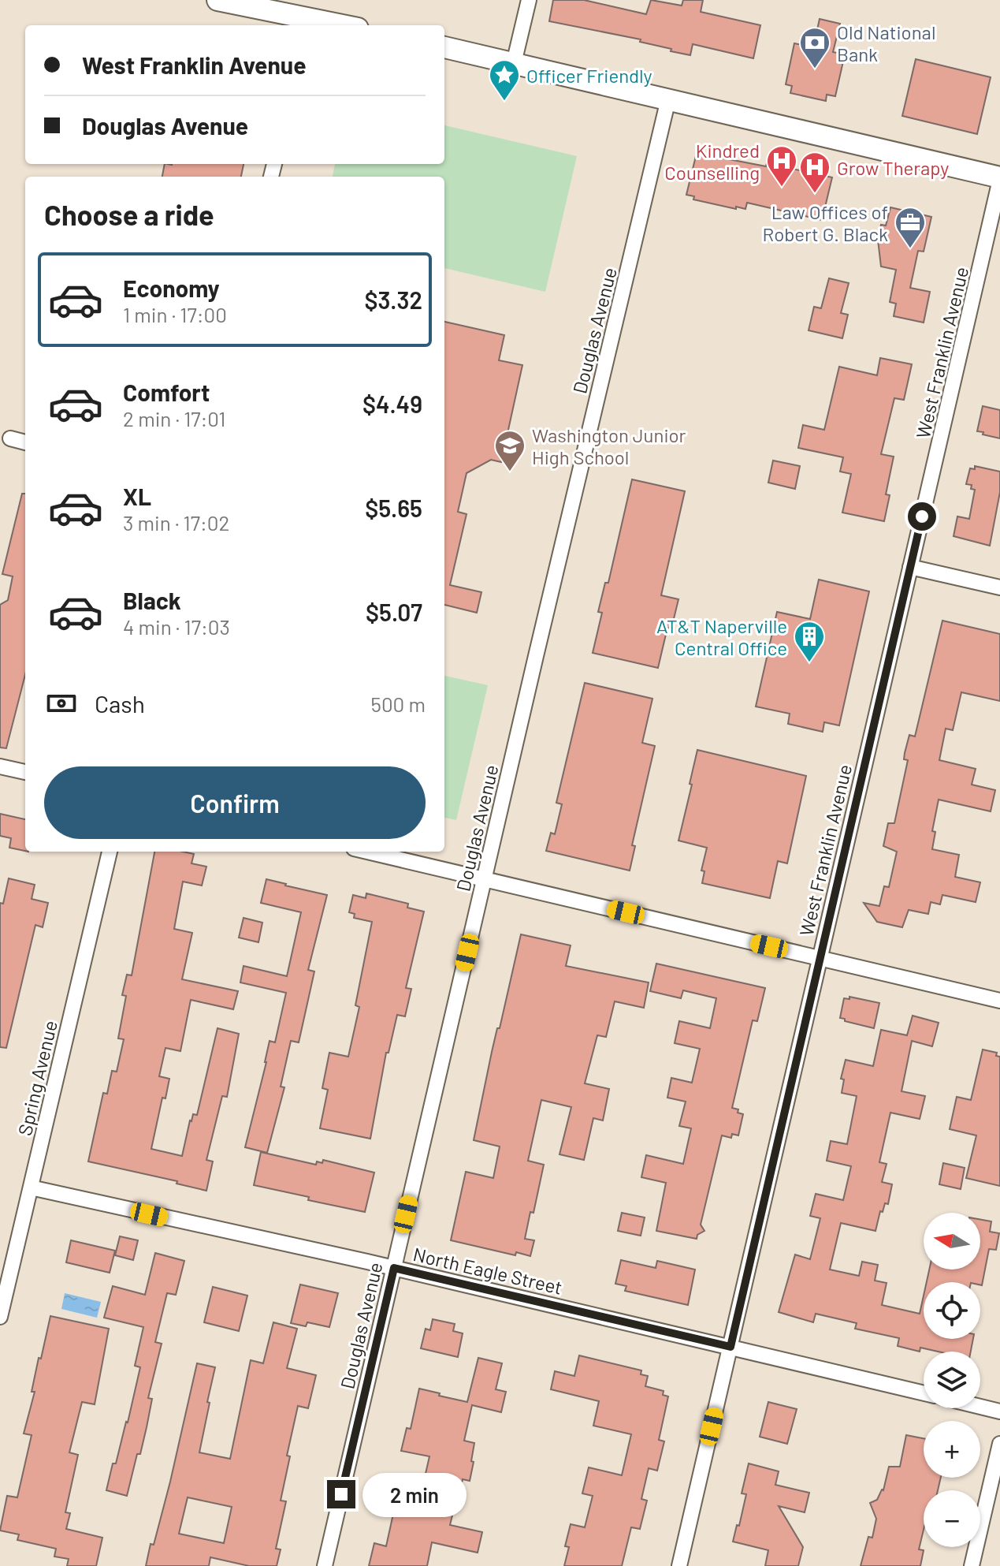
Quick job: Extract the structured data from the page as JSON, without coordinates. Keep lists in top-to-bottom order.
{
  "streets": {
    "street": [
      "Douglas Avenue",
      "West Franklin Avenue",
      "Spring Avenue",
      "North Eagle Street"
    ]
  },
  "crossings": [
    ["Douglas Avenue", "North Eagle Street"],
    ["West Franklin Avenue", "North Eagle Street"],
    ["Spring Avenue", "North Eagle Street"]
  ],
  "places": {
    "bank": ["Old National Bank"],
    "place": ["Officer Friendly"],
    "hospital": ["Kindred Counselling", "Grow Therapy"],
    "office": ["Law Offices of Robert G. Black"],
    "school or university": ["Washington Junior High School"],
    "building": ["AT&T Naperville Central Office"]
  },
  "north": "left",
  "page": {
    "banner": ["West Franklin Avenue", "Douglas Avenue"],
    "heading": "Choose a ride",
    "list": [
      {
        "name": "Economy",
        "note": "1 min · 17:00",
        "value": "$3.32"
      },
      {
        "name": "Comfort",
        "note": "2 min · 17:01",
        "value": "$4.49"
      },
      {
        "name": "XL",
        "note": "3 min · 17:02",
        "value": "$5.65"
      },
      {
        "name": "Black",
        "note": "4 min · 17:03",
        "value": "$5.07"
      }
    ],
    "pay": ["Cash", "500 m"],
    "buttons": "Confirm",
    "map_buttons": ["+", "−"],
    "bubble": "2 min"
  }
}
